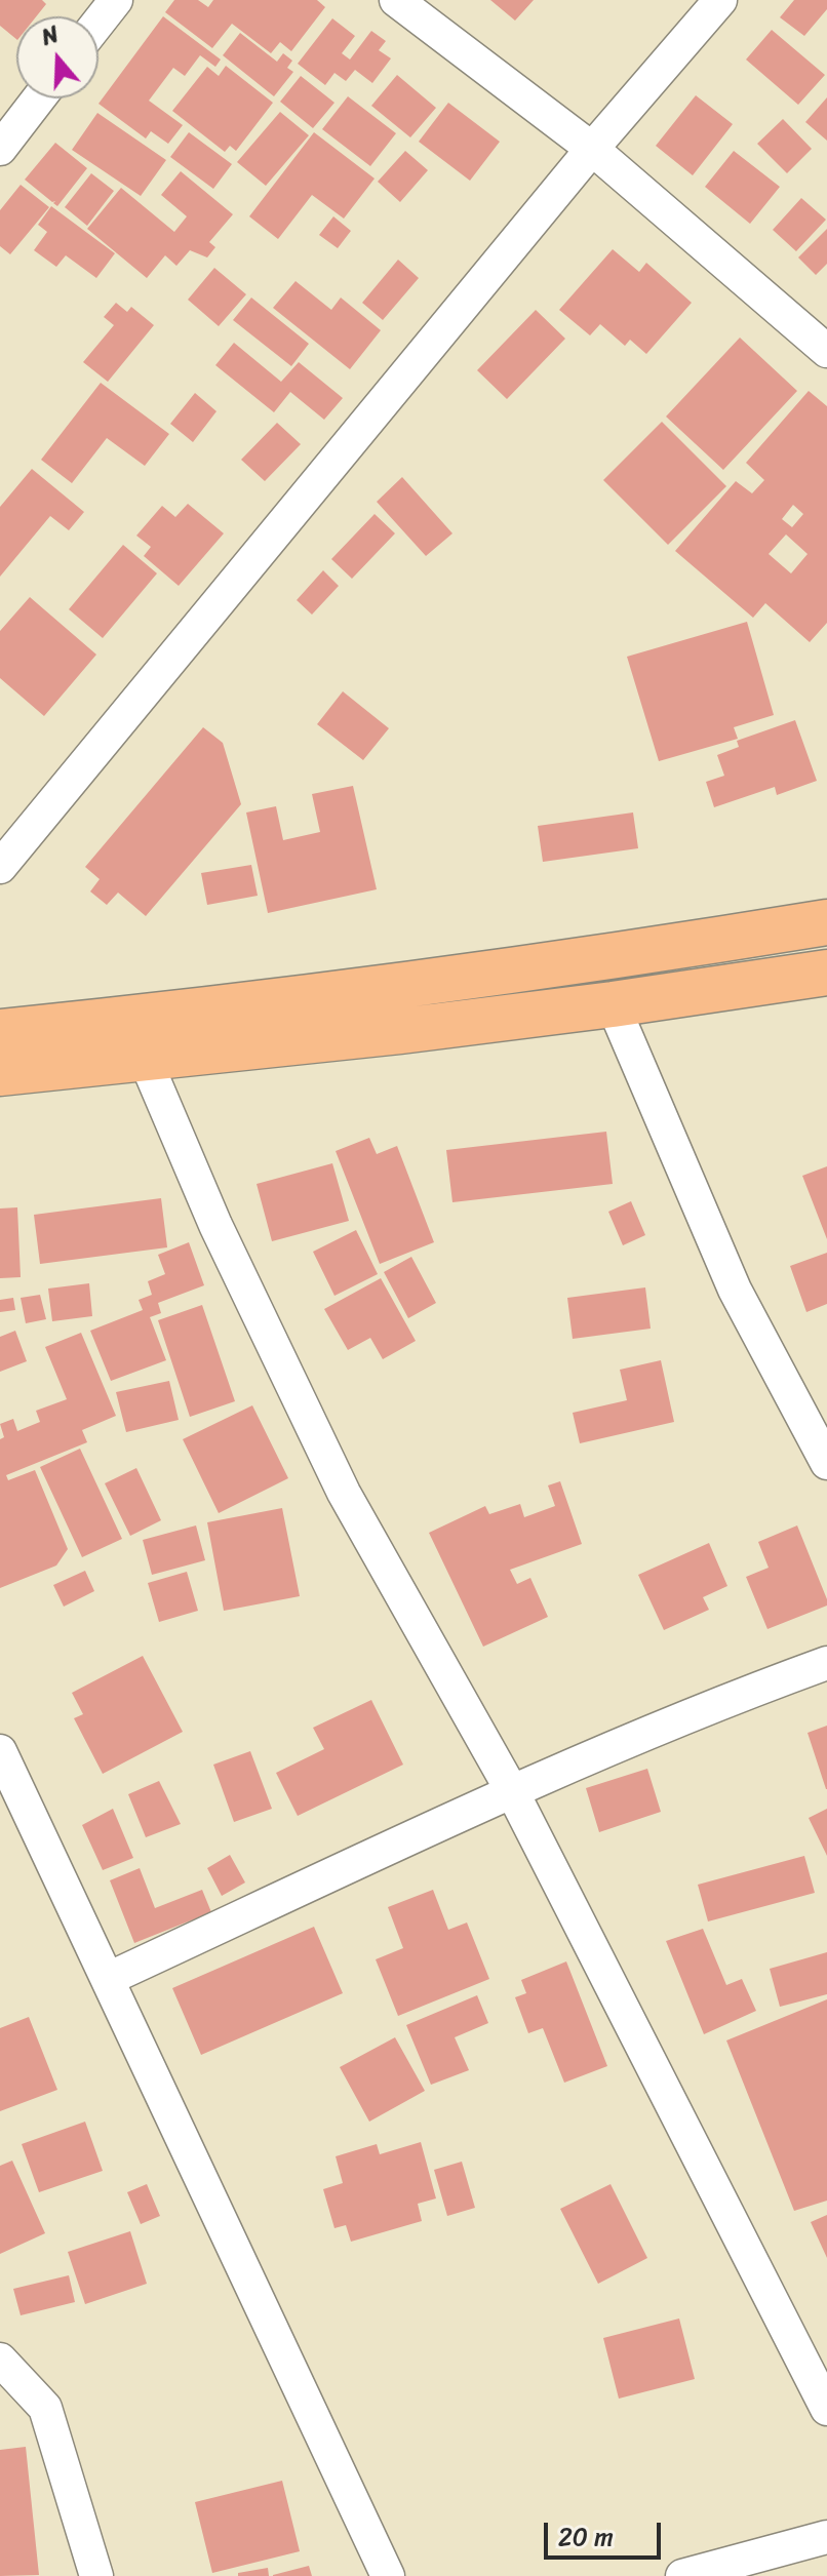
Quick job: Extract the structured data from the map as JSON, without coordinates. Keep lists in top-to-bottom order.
{
  "scale_bar": "20 m",
  "north": "top"
}
